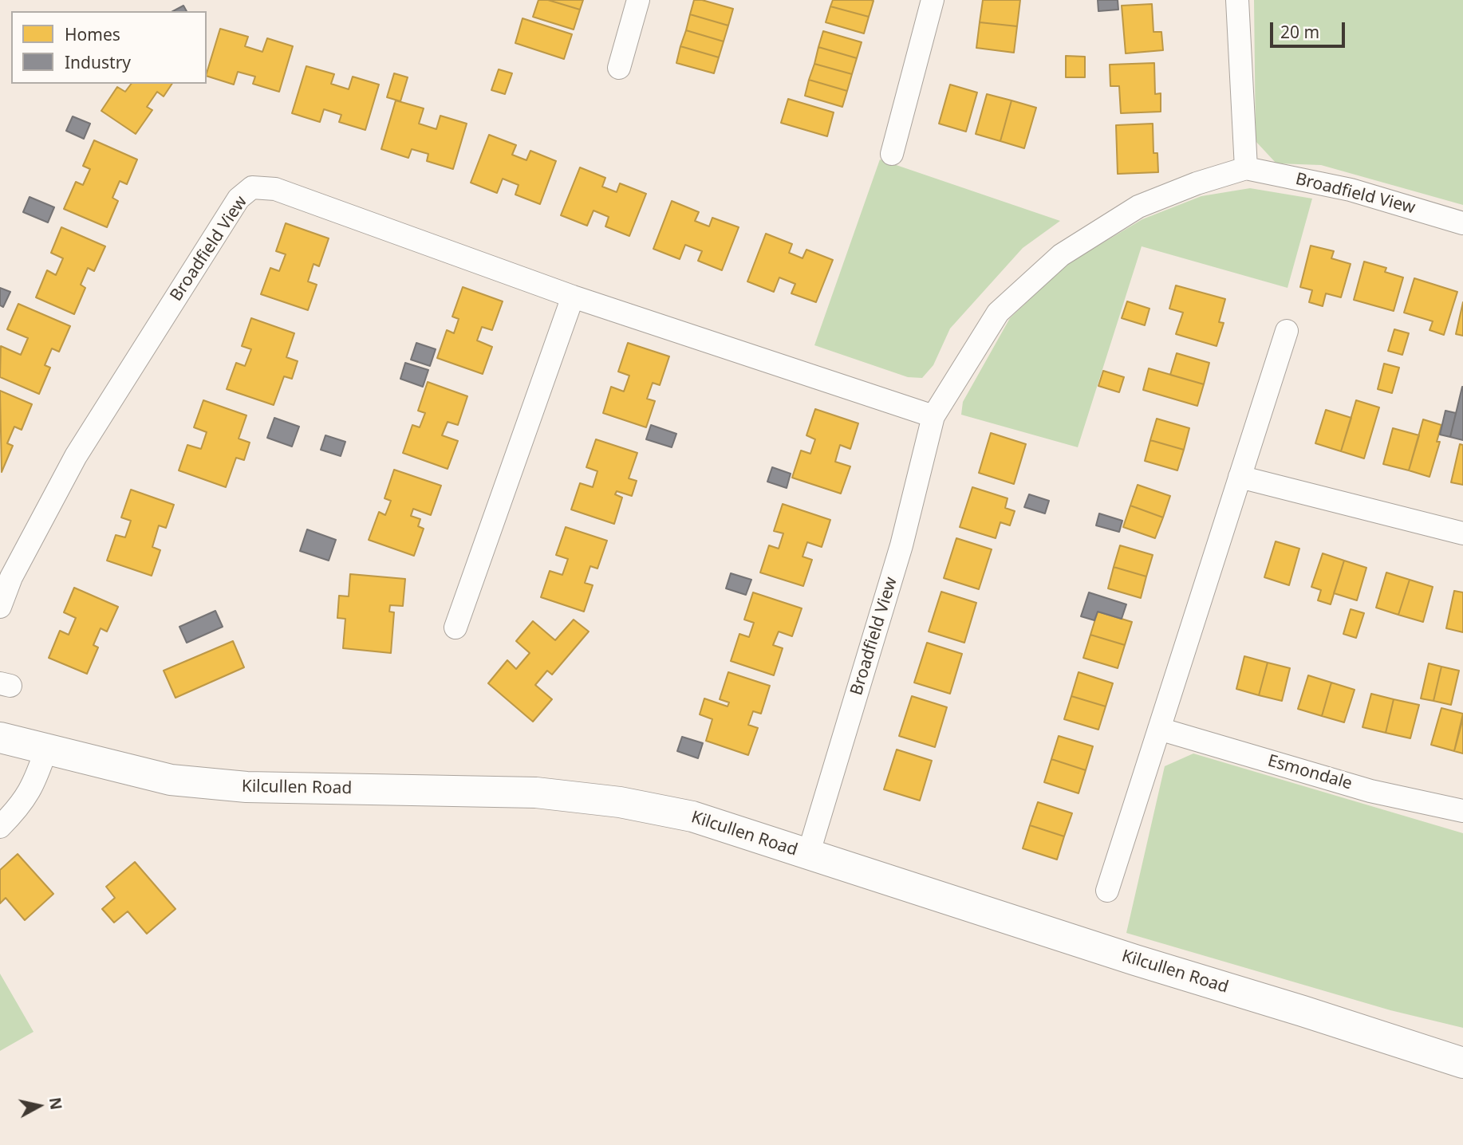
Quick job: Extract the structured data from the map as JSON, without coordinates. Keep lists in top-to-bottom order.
{
  "streets": {
    "main road": ["Kilcullen Road"],
    "street": ["Broadfield View", "Esmondale"]
  },
  "crossings": [
    ["Broadfield View", "Kilcullen Road"]
  ],
  "legend": ["Homes", "Industry"],
  "scale_bar": "20 m",
  "north": "right"
}
